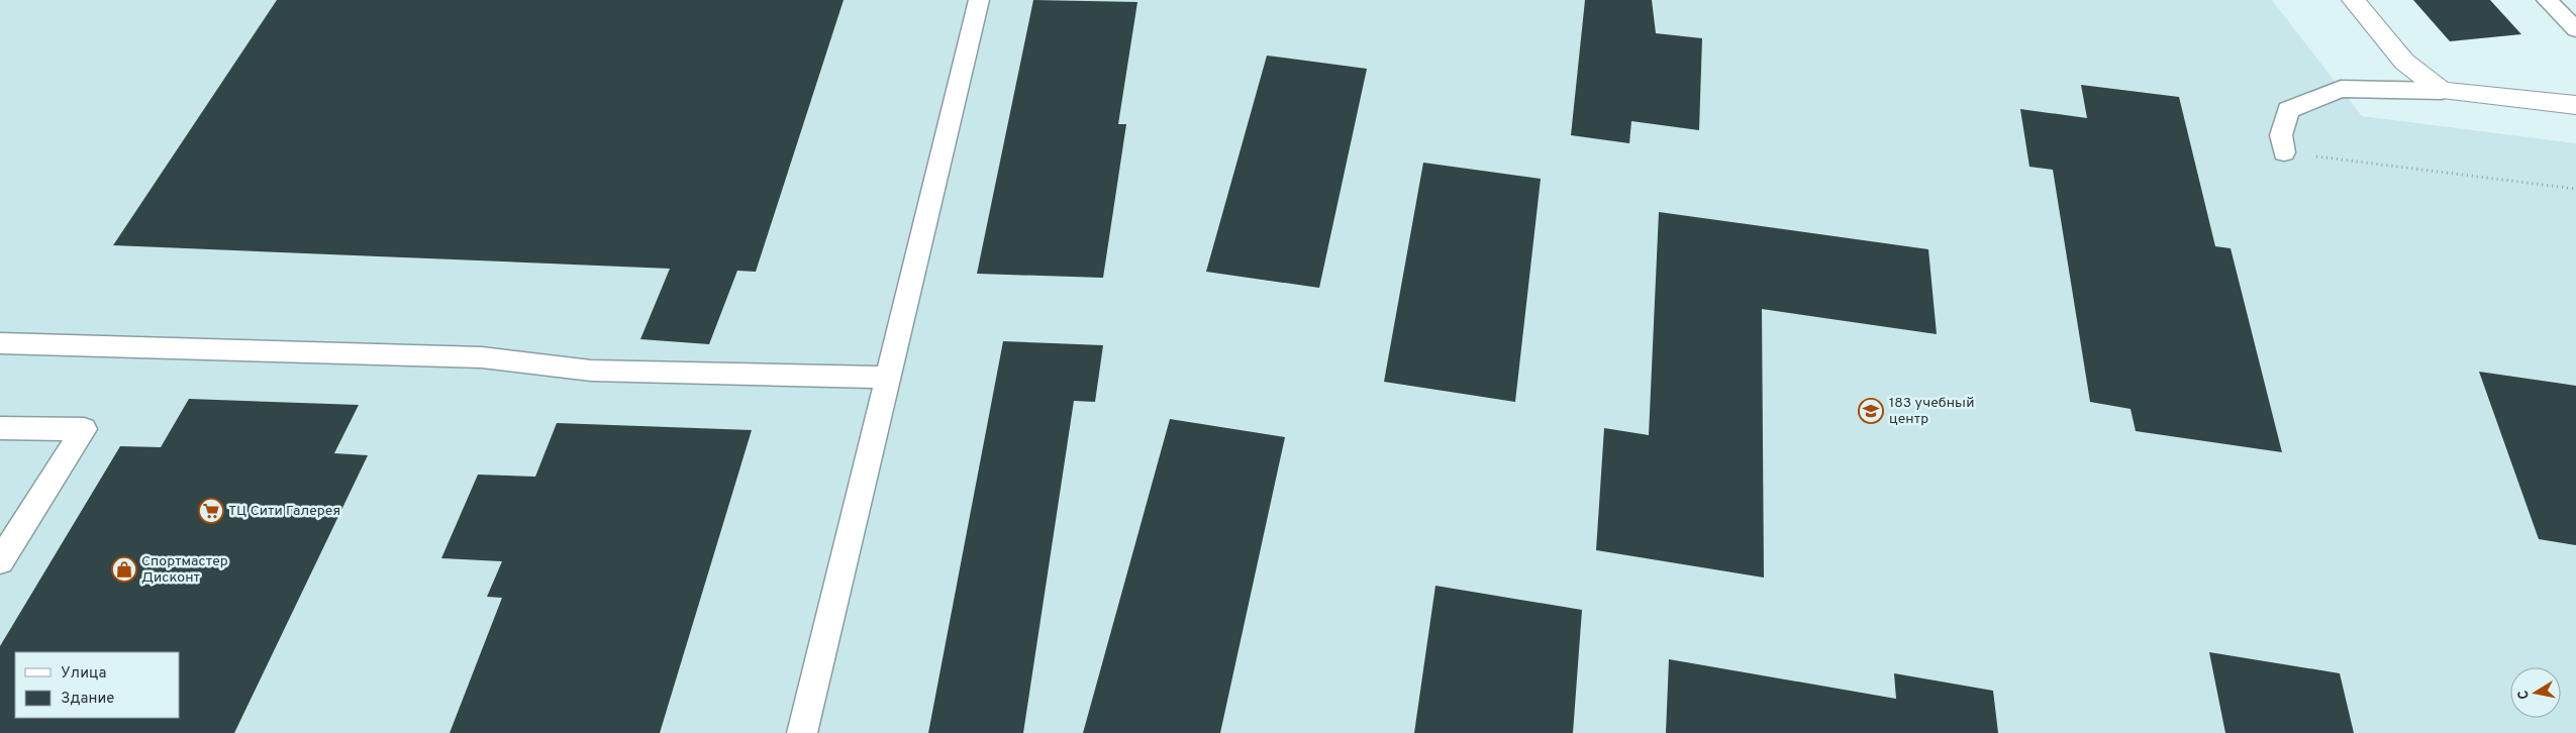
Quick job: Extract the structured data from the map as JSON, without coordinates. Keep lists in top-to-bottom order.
{
  "places": {
    "school or university": ["183 учебный центр"],
    "supermarket": ["ТЦ Сити Галерея"],
    "shop": ["Спортмастер Дисконт"]
  },
  "legend": ["Улица", "Здание"],
  "north": "left"
}
